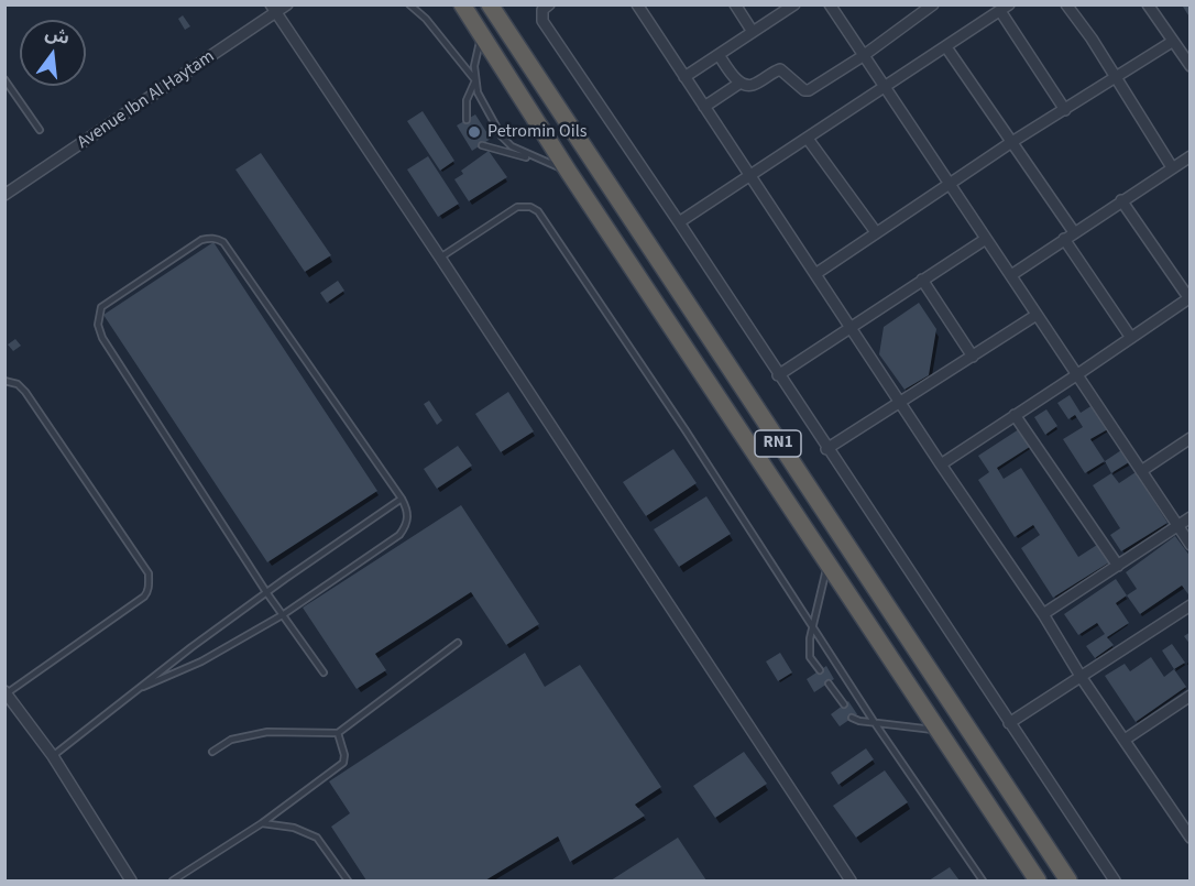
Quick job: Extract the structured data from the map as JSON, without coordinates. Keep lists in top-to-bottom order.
{
  "streets": {
    "highway": ["RN1"],
    "street": ["Avenue Ibn Al Haytam"]
  },
  "places": ["Petromin Oils"],
  "north": "top"
}
